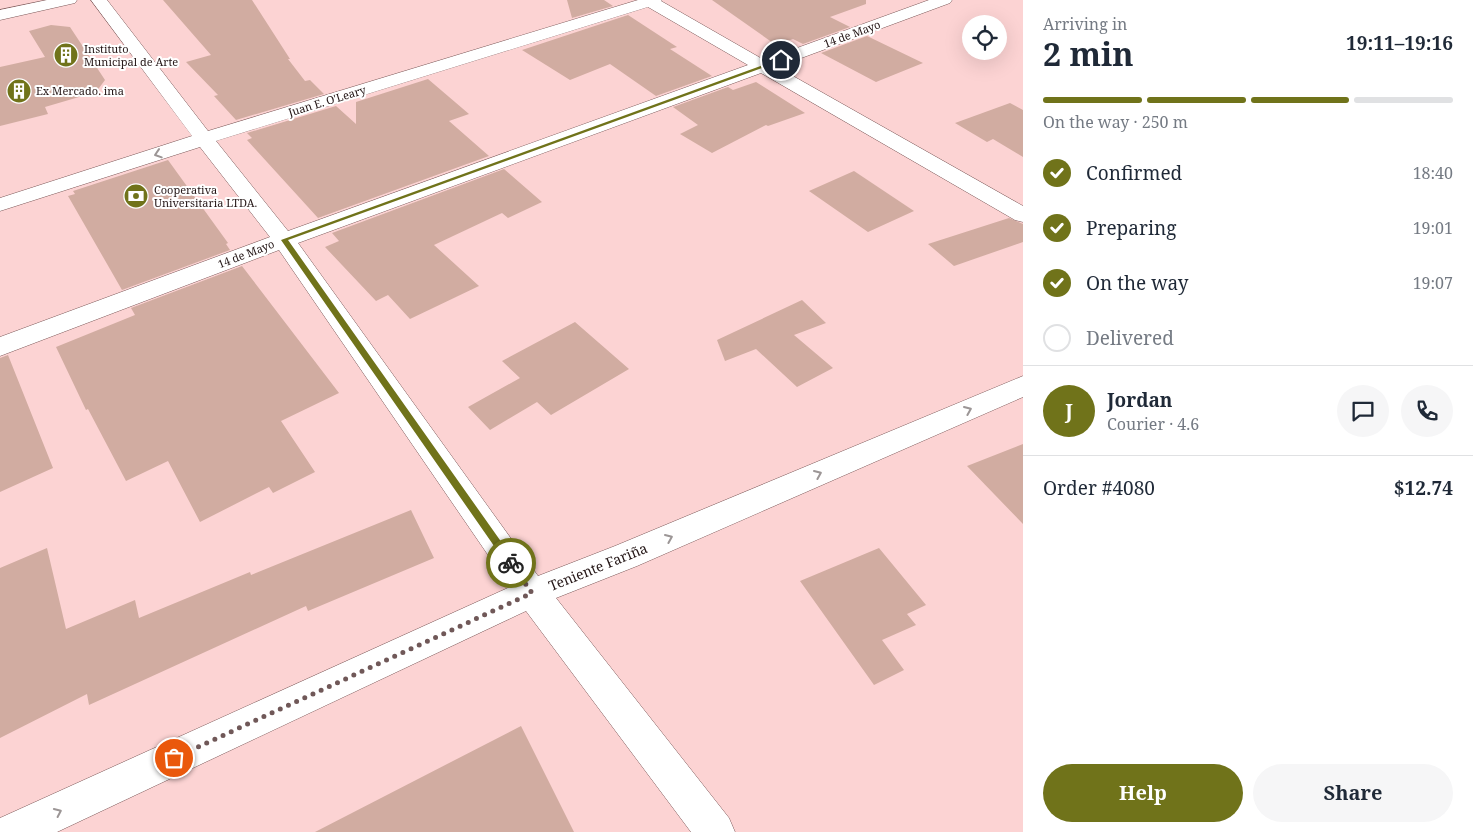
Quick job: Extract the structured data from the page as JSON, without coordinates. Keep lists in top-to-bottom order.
{
  "streets": {
    "street": ["14 de Mayo", "Juan E. O'Leary", "Teniente Fariña"]
  },
  "one_way": ["Teniente Fariña"],
  "places": {
    "building": ["Instituto Municipal de Arte", "Ex Mercado. ima"],
    "bank": ["Cooperativa Universitaria LTDA."]
  },
  "page": {
    "heading": ["2 min", "Arriving in", "19:11–19:16"],
    "panel": [
      "Jordan",
      "Courier · 4.6",
      "Order #4080",
      "$12.74"
    ],
    "bar": "On the way · 250 m",
    "list": [
      ["Confirmed", "18:40"],
      ["Preparing", "19:01"],
      ["On the way", "19:07"],
      "Delivered"
    ],
    "round": "J",
    "buttons": ["Help", "Share"]
  }
}
